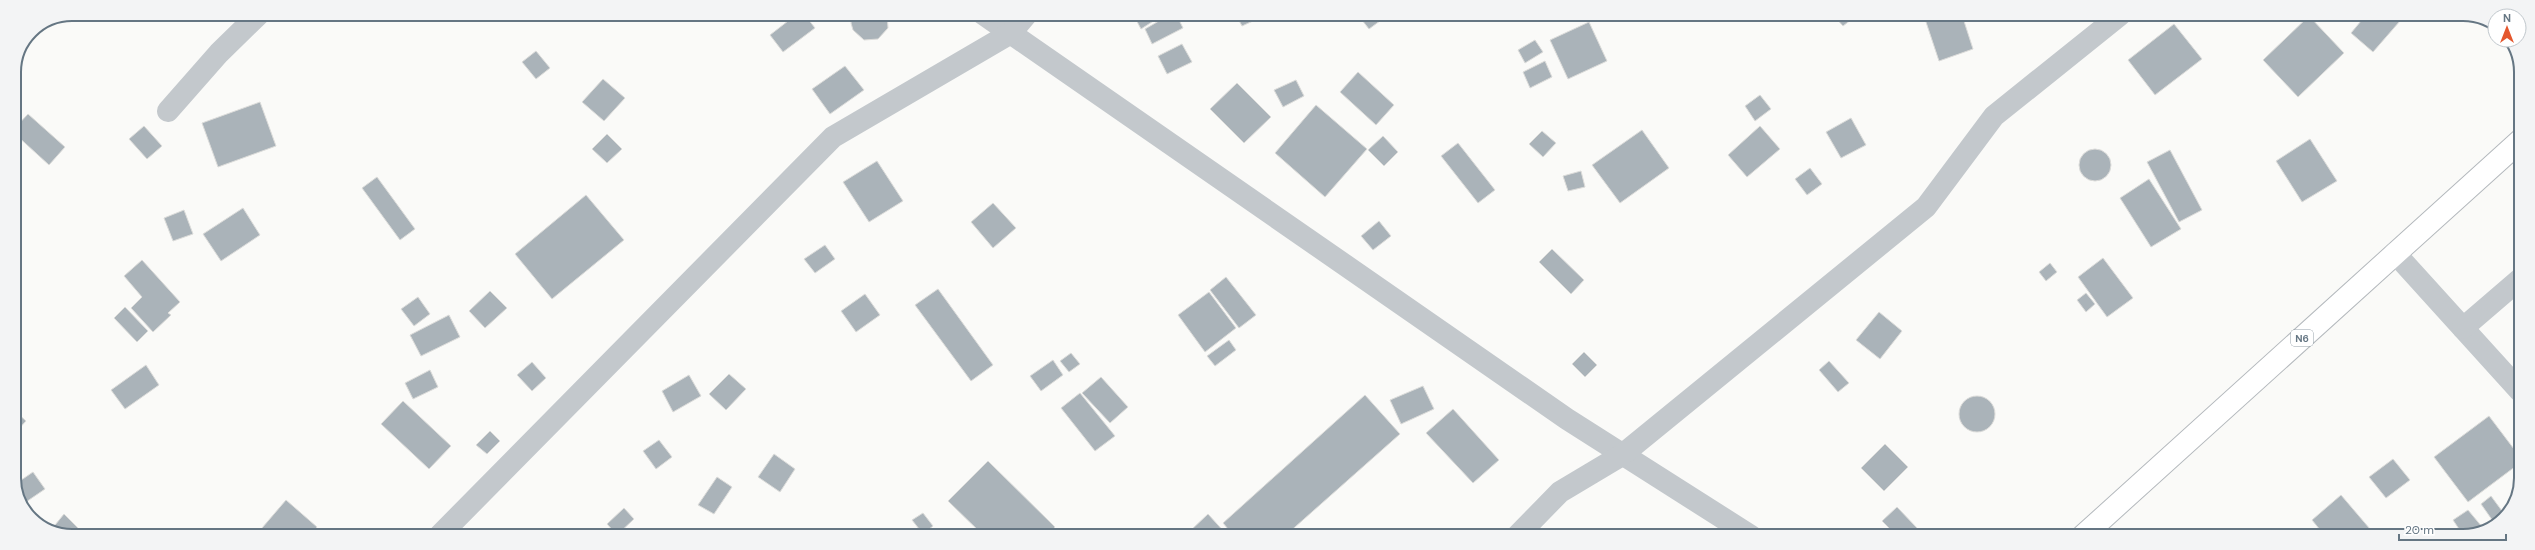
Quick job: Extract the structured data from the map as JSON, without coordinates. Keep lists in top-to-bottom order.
{
  "streets": {
    "highway": ["N6"]
  },
  "scale_bar": "20 m",
  "north": "top"
}
